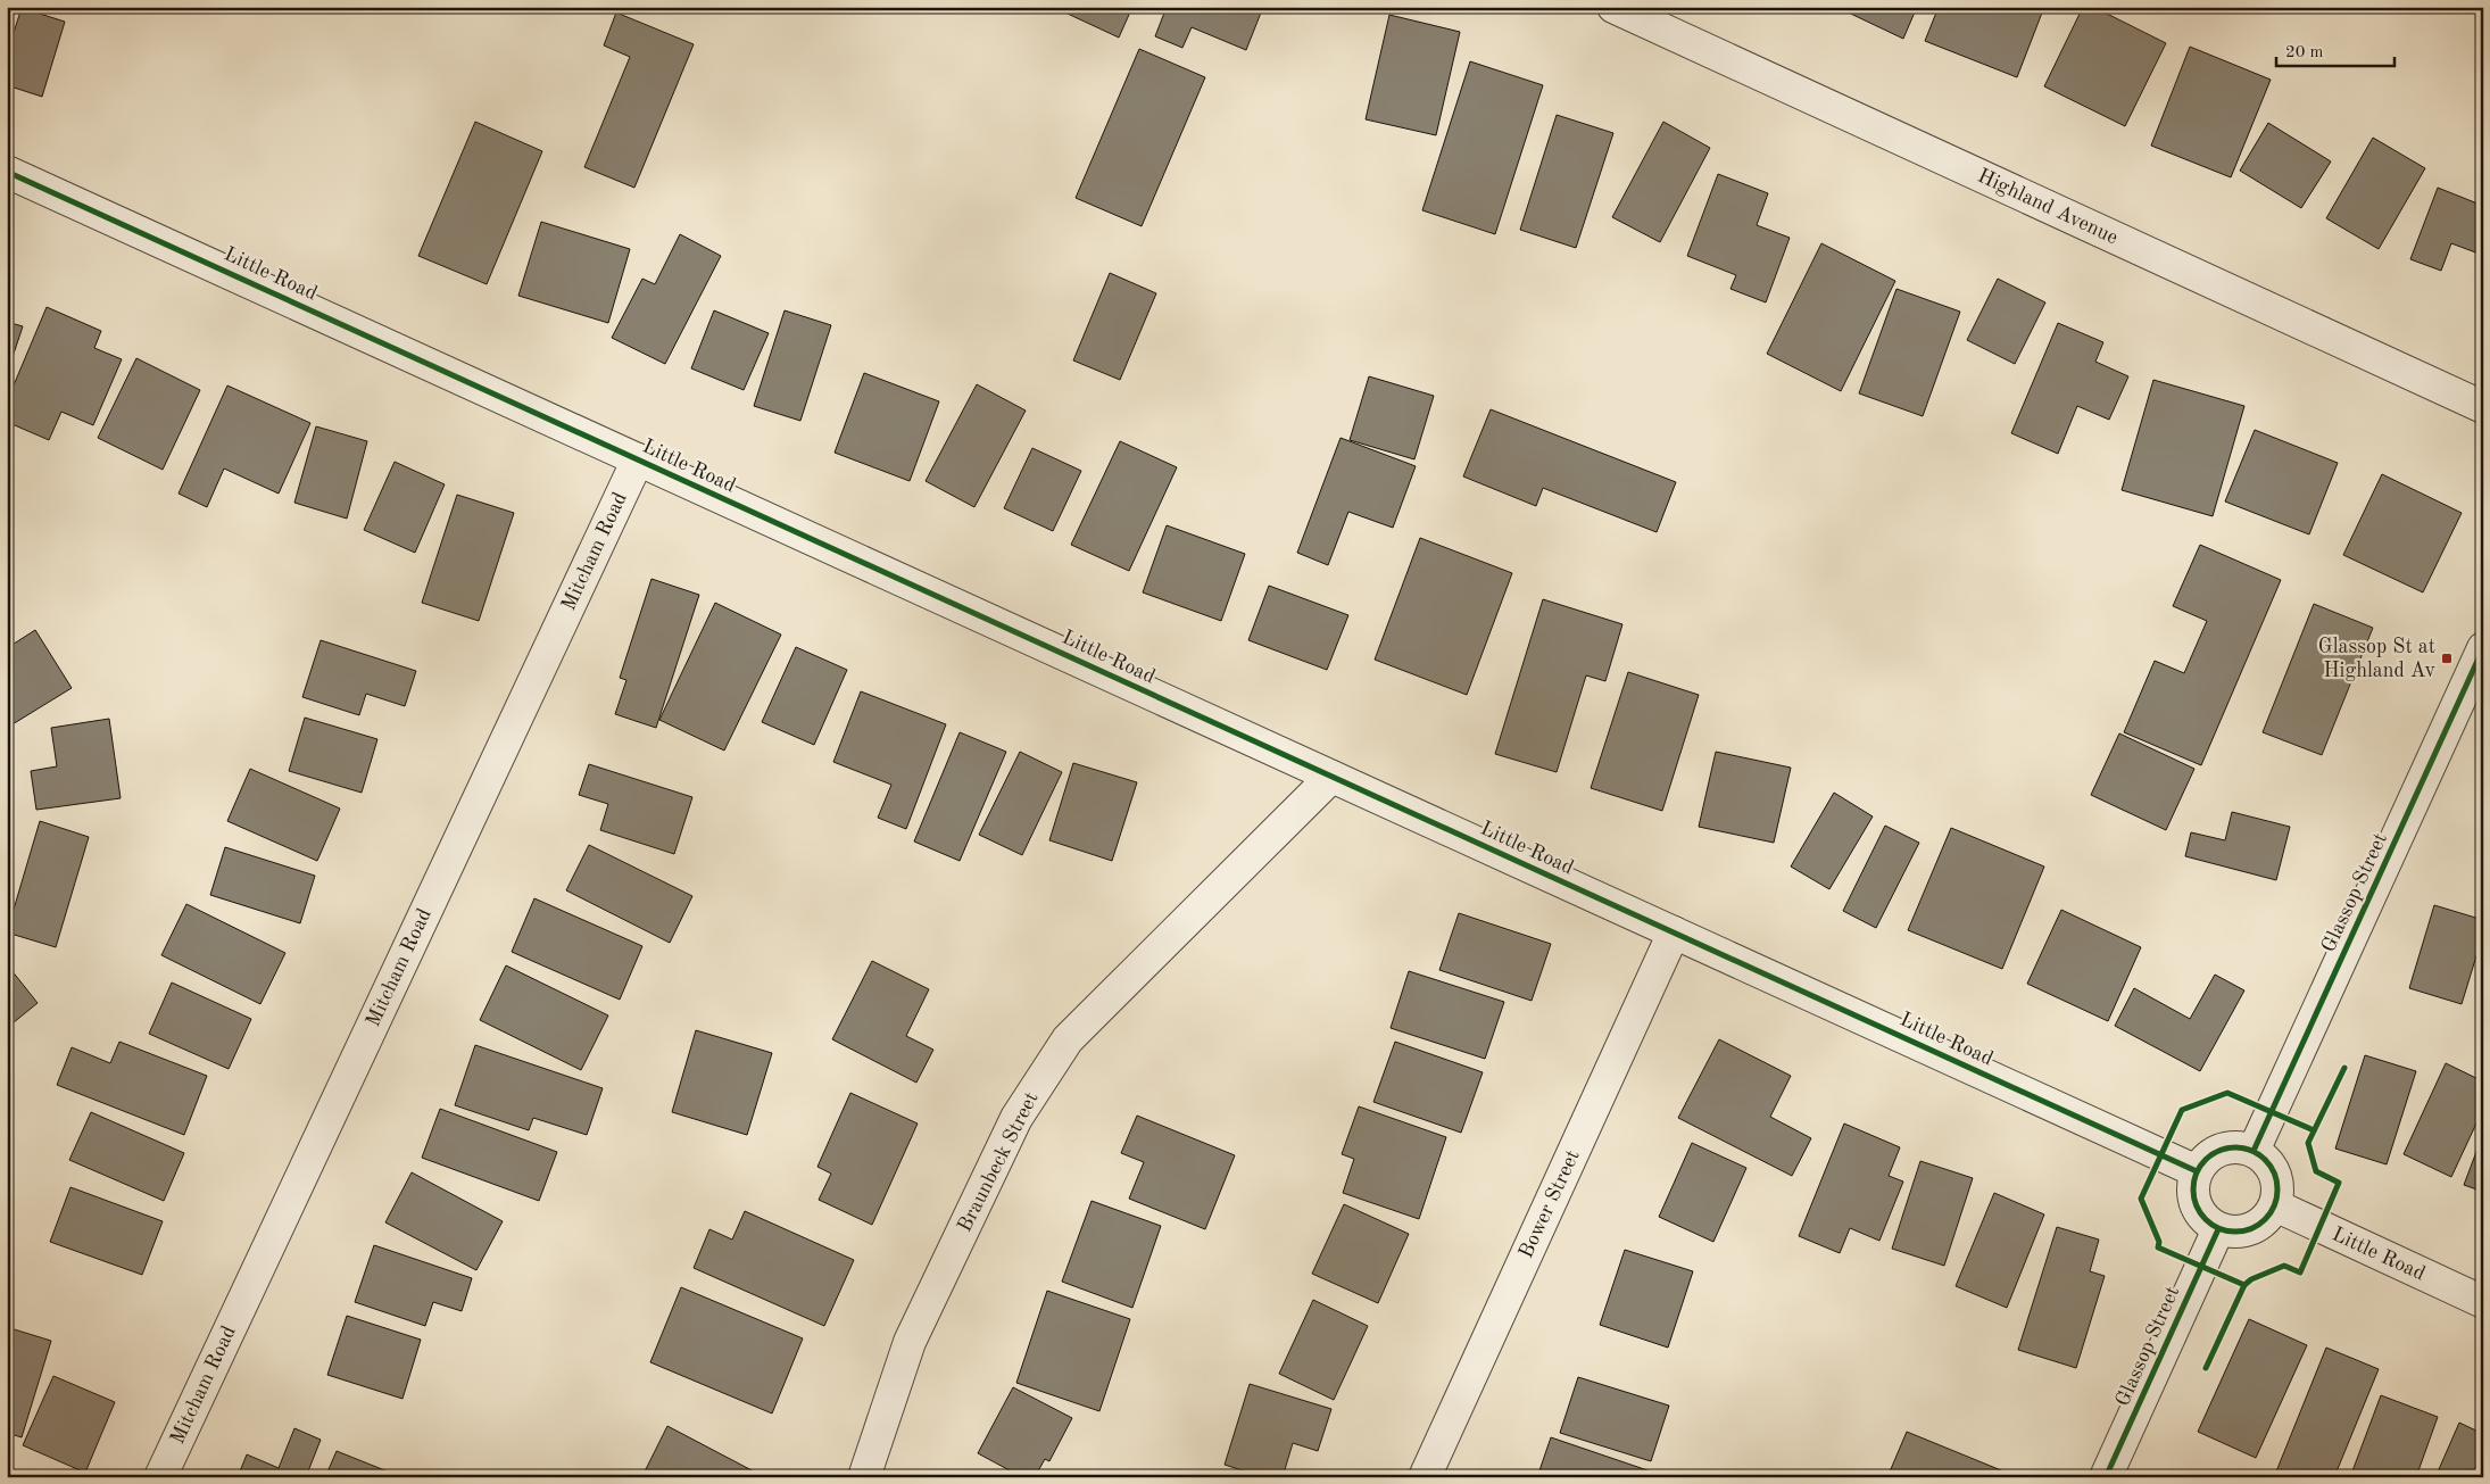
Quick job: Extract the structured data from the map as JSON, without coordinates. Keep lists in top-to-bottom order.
{
  "streets": {
    "street": [
      "Highland Avenue",
      "Little Road",
      "Mitcham Road",
      "Glassop Street",
      "Braunbeck Street",
      "Bower Street"
    ]
  },
  "crossings": [
    ["Little Road", "Mitcham Road"],
    ["Little Road", "Glassop Street"],
    ["Little Road", "Braunbeck Street"],
    ["Little Road", "Bower Street"]
  ],
  "places": {
    "transit": ["Glassop St at Highland Av"]
  },
  "scale_bar": "20 m"
}
